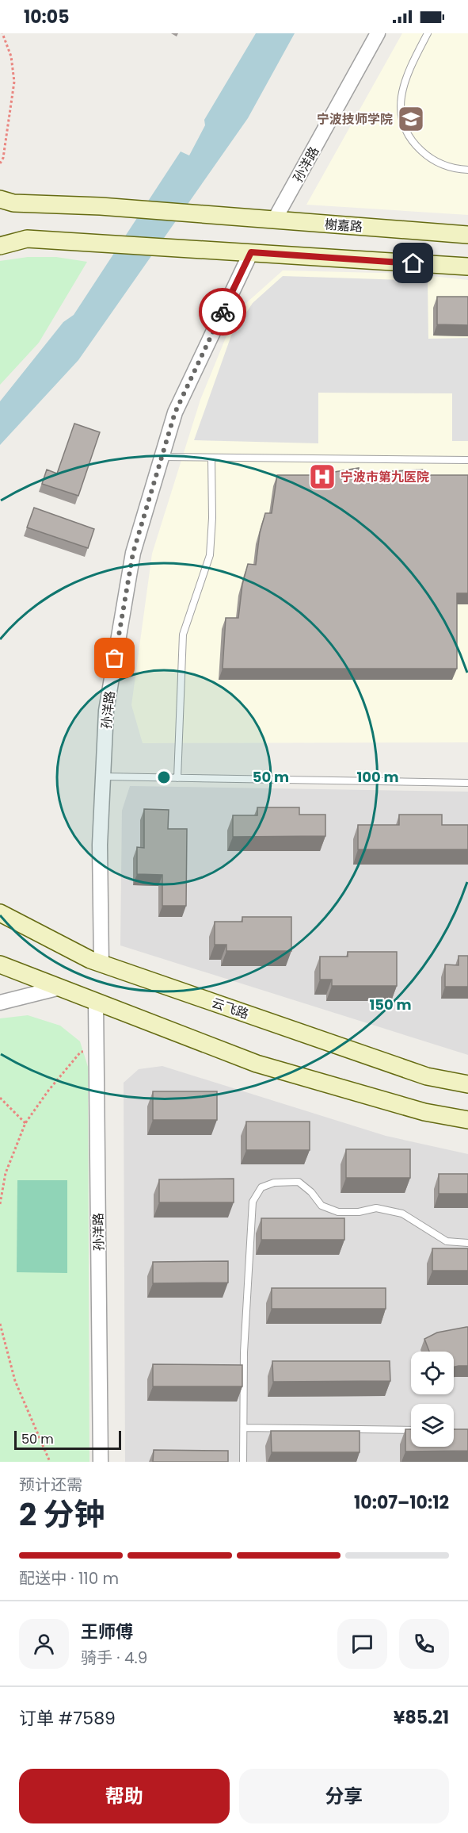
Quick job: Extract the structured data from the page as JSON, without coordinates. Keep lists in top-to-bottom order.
{
  "streets": {
    "main road": ["榭嘉路", "云飞路"],
    "street": ["孙洋路"]
  },
  "crossings": [
    ["孙洋路", "榭嘉路"],
    ["孙洋路", "云飞路"]
  ],
  "places": {
    "school or university": ["宁波技师学院"],
    "hospital": ["宁波市第九医院"]
  },
  "scale_bar": "50 m",
  "page": {
    "status": "10:05",
    "scale": "50 m",
    "heading": ["2 分钟", "预计还需", "10:07–10:12"],
    "panel": [
      "王师傅",
      "骑手 · 4.9",
      "订单 #7589",
      "¥85.21"
    ],
    "bar": "配送中 · 110 m",
    "buttons": ["帮助", "分享"]
  },
  "rings": ["50 m", "100 m", "150 m"]
}
